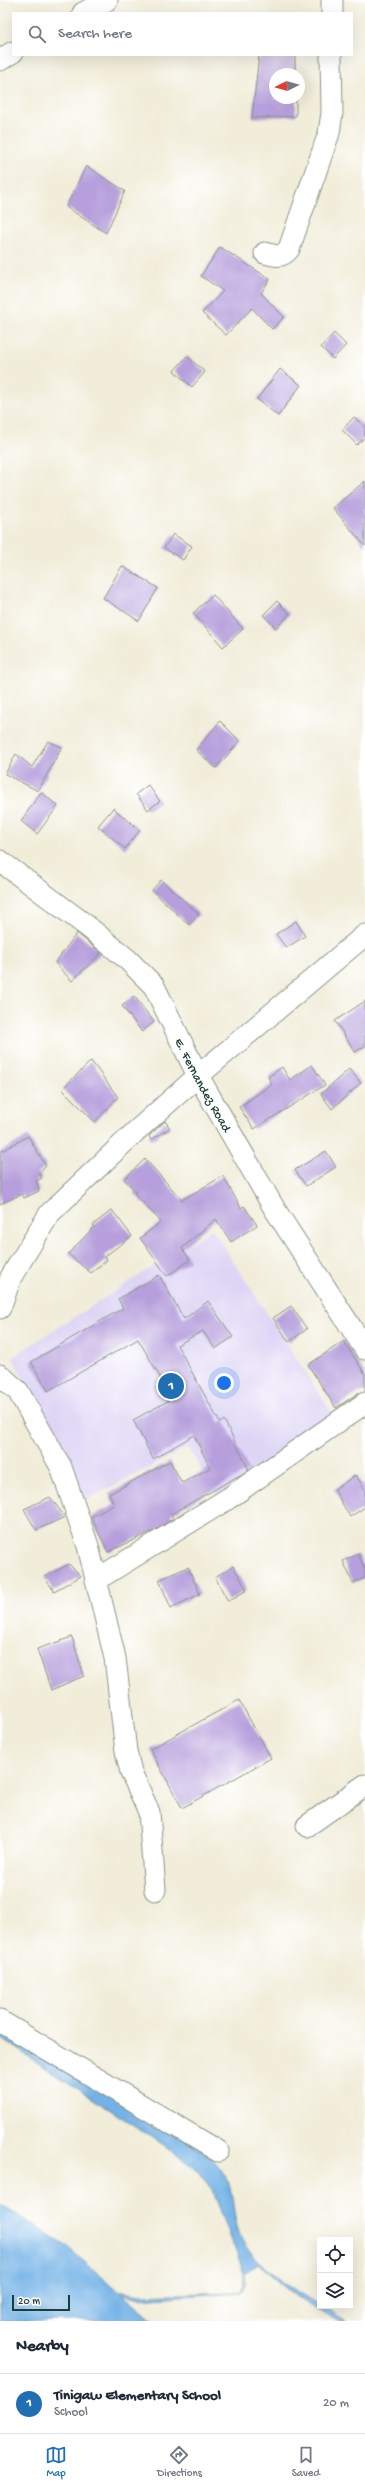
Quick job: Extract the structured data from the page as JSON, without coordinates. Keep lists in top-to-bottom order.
{
  "streets": {
    "street": ["E. Fernandez Road"]
  },
  "scale_bar": "20 m",
  "north": "left",
  "page": {
    "search": "Search here",
    "pins": "1",
    "scale": "20 m",
    "heading": "Nearby",
    "list": [
      {
        "mark": "1",
        "name": "Tinigaw Elementary School",
        "note": "School",
        "value": "20 m"
      }
    ],
    "nav": ["Map", "Directions", "Saved"]
  }
}
